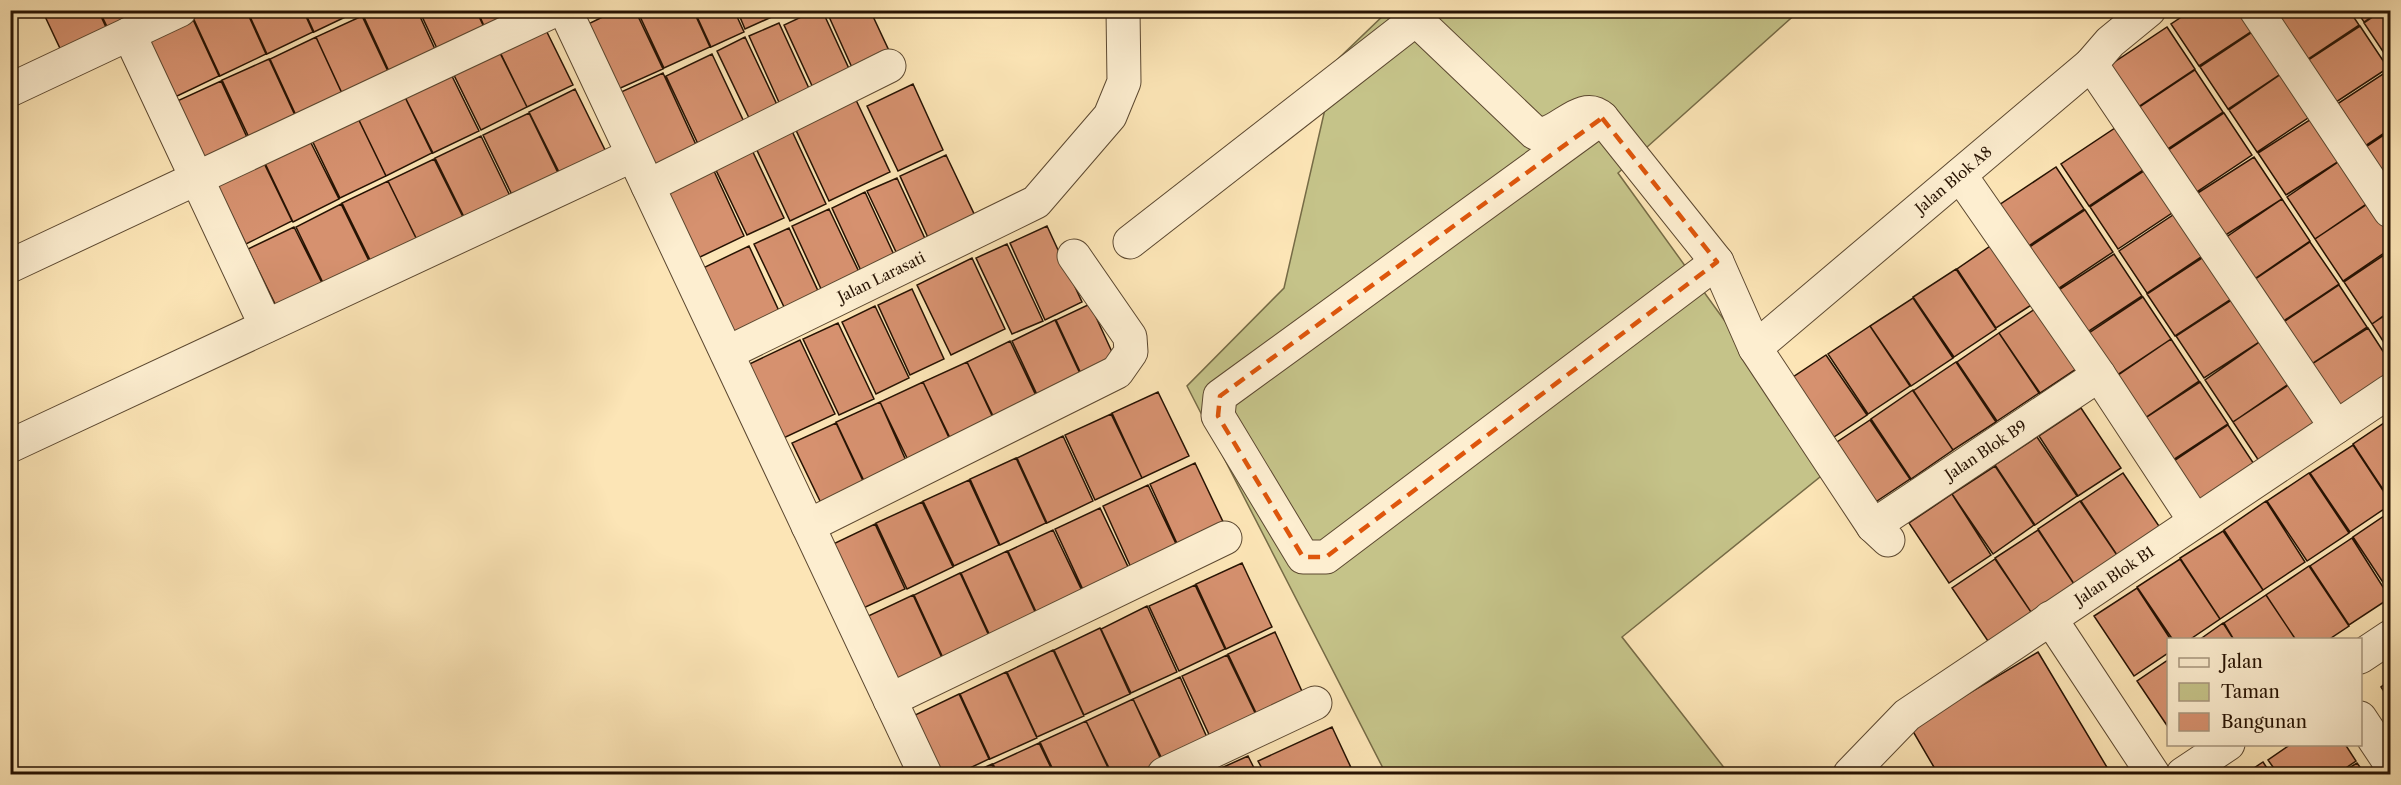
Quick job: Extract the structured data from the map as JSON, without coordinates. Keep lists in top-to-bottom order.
{
  "streets": {
    "street": [
      "Jalan Blok A8",
      "Jalan Larasati",
      "Jalan Blok B9",
      "Jalan Blok B1"
    ]
  },
  "crossings": [
    ["Jalan Blok A8", "Jalan Blok B9"]
  ],
  "legend": ["Jalan", "Taman", "Bangunan"]
}
